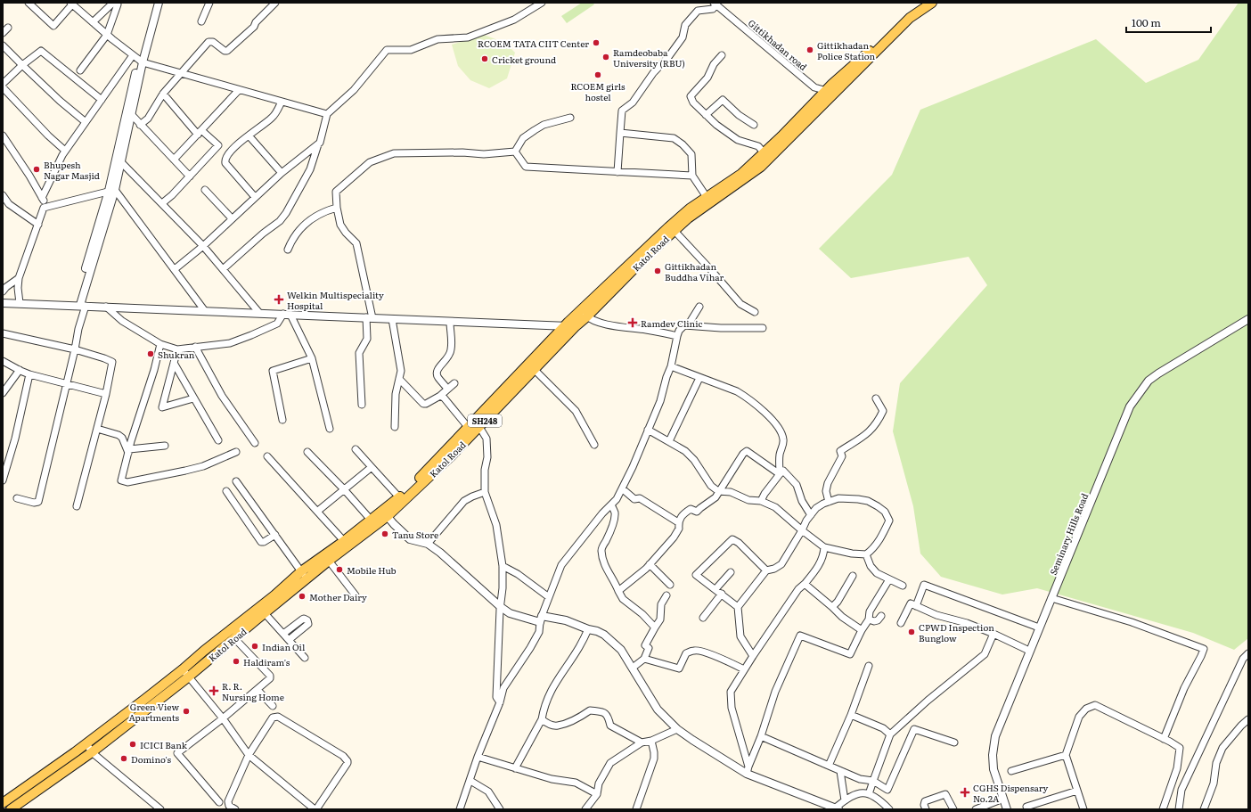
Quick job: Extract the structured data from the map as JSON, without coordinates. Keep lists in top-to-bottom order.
{
  "streets": {
    "main road": ["Katol Road", "SH248"],
    "street": ["Gittikhadan road", "Seminary Hills Road"]
  },
  "crossings": [
    ["Gittikhadan road", "Katol Road"]
  ],
  "places": {
    "other": [
      "RCOEM TATA CIIT Center",
      "Gittikhadan Police Station",
      "Ramdeobaba University (RBU)",
      "Cricket ground",
      "RCOEM girls hostel",
      "Bhupesh Nagar Masjid",
      "Gittikhadan Buddha Vihar",
      "Shukran",
      "Tanu Store",
      "Mobile Hub",
      "Mother Dairy",
      "CPWD Inspection Bunglow",
      "Indian Oil",
      "Haldiram's",
      "Green View Apartments",
      "ICICI Bank",
      "Domino's"
    ],
    "health": [
      "Welkin Multispeciality Hospital",
      "Ramdev Clinic",
      "R. R. Nursing Home",
      "CGHS Dispensary No.2A"
    ]
  },
  "scale_bar": "100 m"
}
